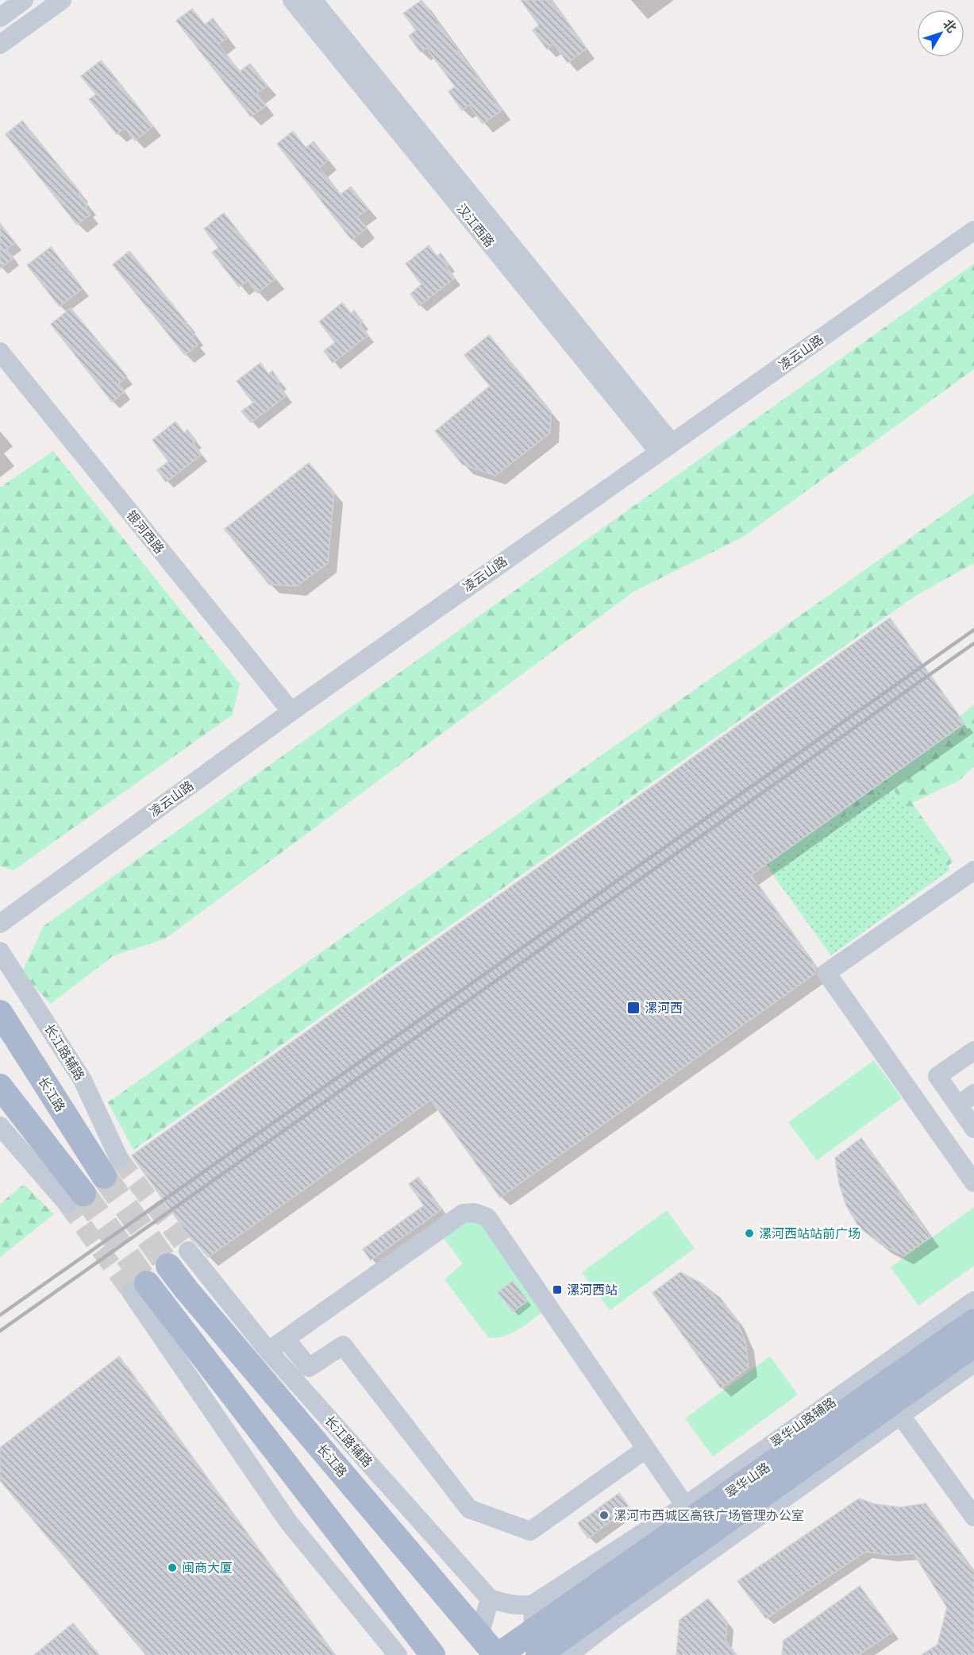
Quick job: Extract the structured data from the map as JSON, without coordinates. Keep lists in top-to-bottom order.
{
  "streets": {
    "main road": ["长江路", "翠华山路"],
    "street": [
      "汉江西路",
      "凌云山路",
      "银河西路",
      "长江路辅路",
      "翠华山路辅路"
    ]
  },
  "crossings": [
    ["汉江西路", "凌云山路"],
    ["凌云山路", "银河西路"],
    ["长江路辅路", "长江路"],
    ["长江路", "翠华山路"]
  ],
  "places": {
    "transit": ["漯河西", "漯河西站"],
    "other": ["漯河西站站前广场", "漯河市西城区高铁广场管理办公室", "闽商大厦"]
  },
  "north": "top right"
}
